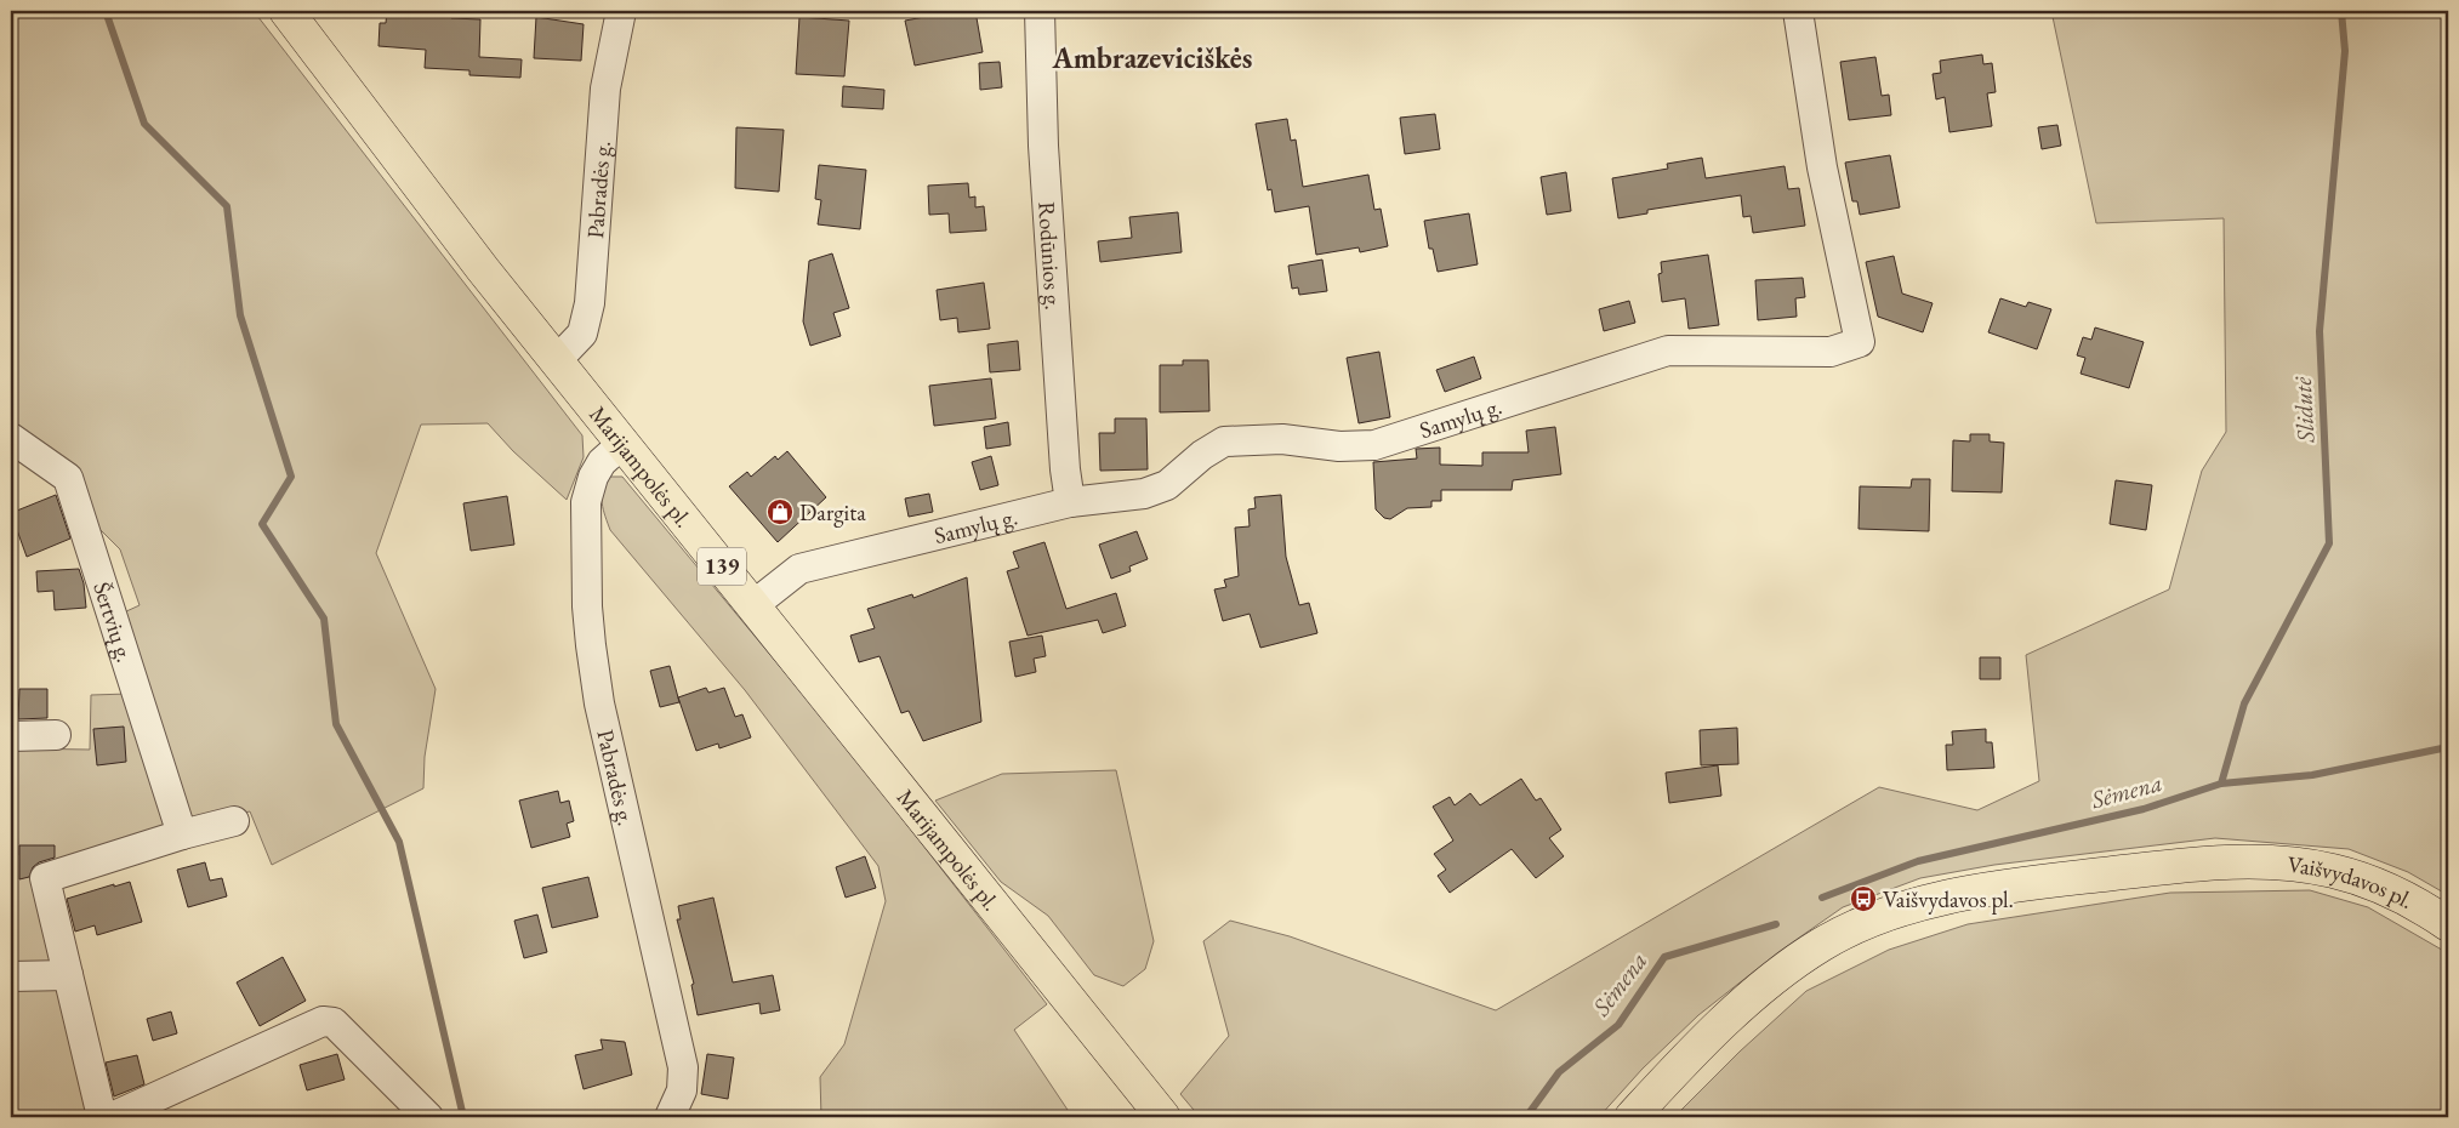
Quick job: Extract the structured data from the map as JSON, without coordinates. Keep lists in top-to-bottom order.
{
  "streets": {
    "main road": ["Marijampolės pl.", "139", "Vaišvydavos pl."],
    "street": [
      "Pabradės g.",
      "Rodūnios g.",
      "Samylų g.",
      "Šertvių g."
    ]
  },
  "crossings": [
    ["Pabradės g.", "Marijampolės pl."],
    ["Rodūnios g.", "Samylų g."],
    ["Samylų g.", "Marijampolės pl."]
  ],
  "districts": ["Ambrazeviciškės"],
  "water": ["Slidutė", "Sėmena"],
  "places": {
    "shop": ["Dargita"],
    "bus stop": ["Vaišvydavos pl."]
  }
}
